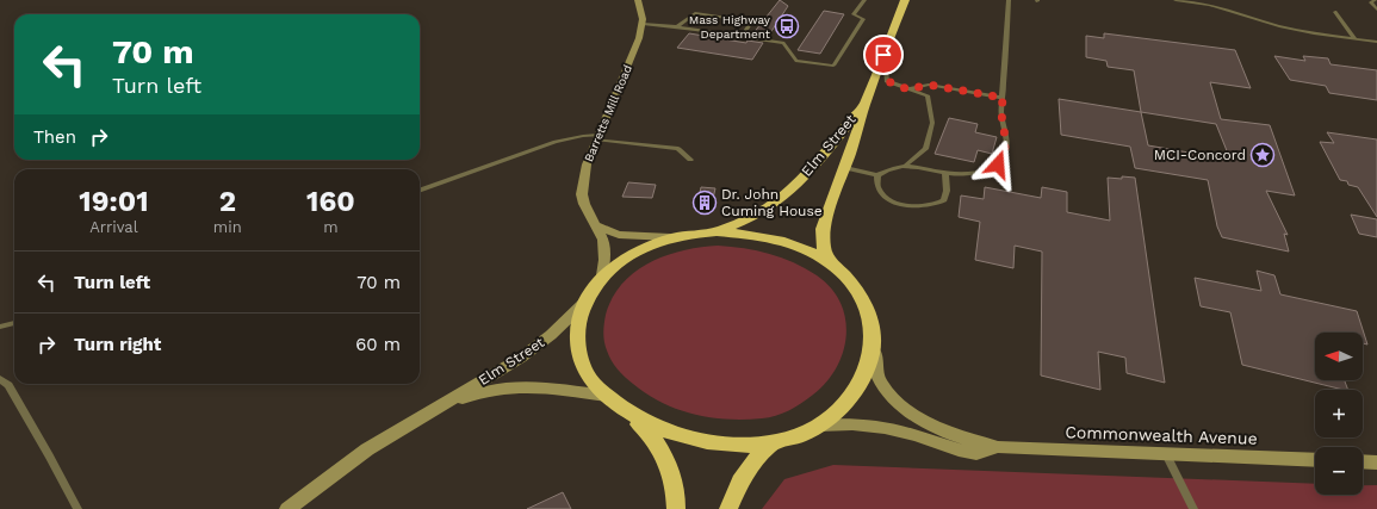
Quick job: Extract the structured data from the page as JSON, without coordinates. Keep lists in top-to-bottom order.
{
  "streets": {
    "highway": ["Elm Street"],
    "street": ["Barretts Mill Road", "Commonwealth Avenue"]
  },
  "places": {
    "bus stop": ["Mass Highway Department"],
    "place": ["MCI-Concord"],
    "building": ["Dr. John Cuming House"]
  },
  "north": "left",
  "page": {
    "turn": ["70 m", "Turn left"],
    "then": "Then",
    "eta": [
      "19:01",
      "Arrival",
      "2",
      "min",
      "160",
      "m"
    ],
    "list": [
      {
        "name": "Turn left",
        "value": "70 m"
      },
      {
        "name": "Turn right",
        "value": "60 m"
      }
    ],
    "map_buttons": ["+", "−"]
  }
}
